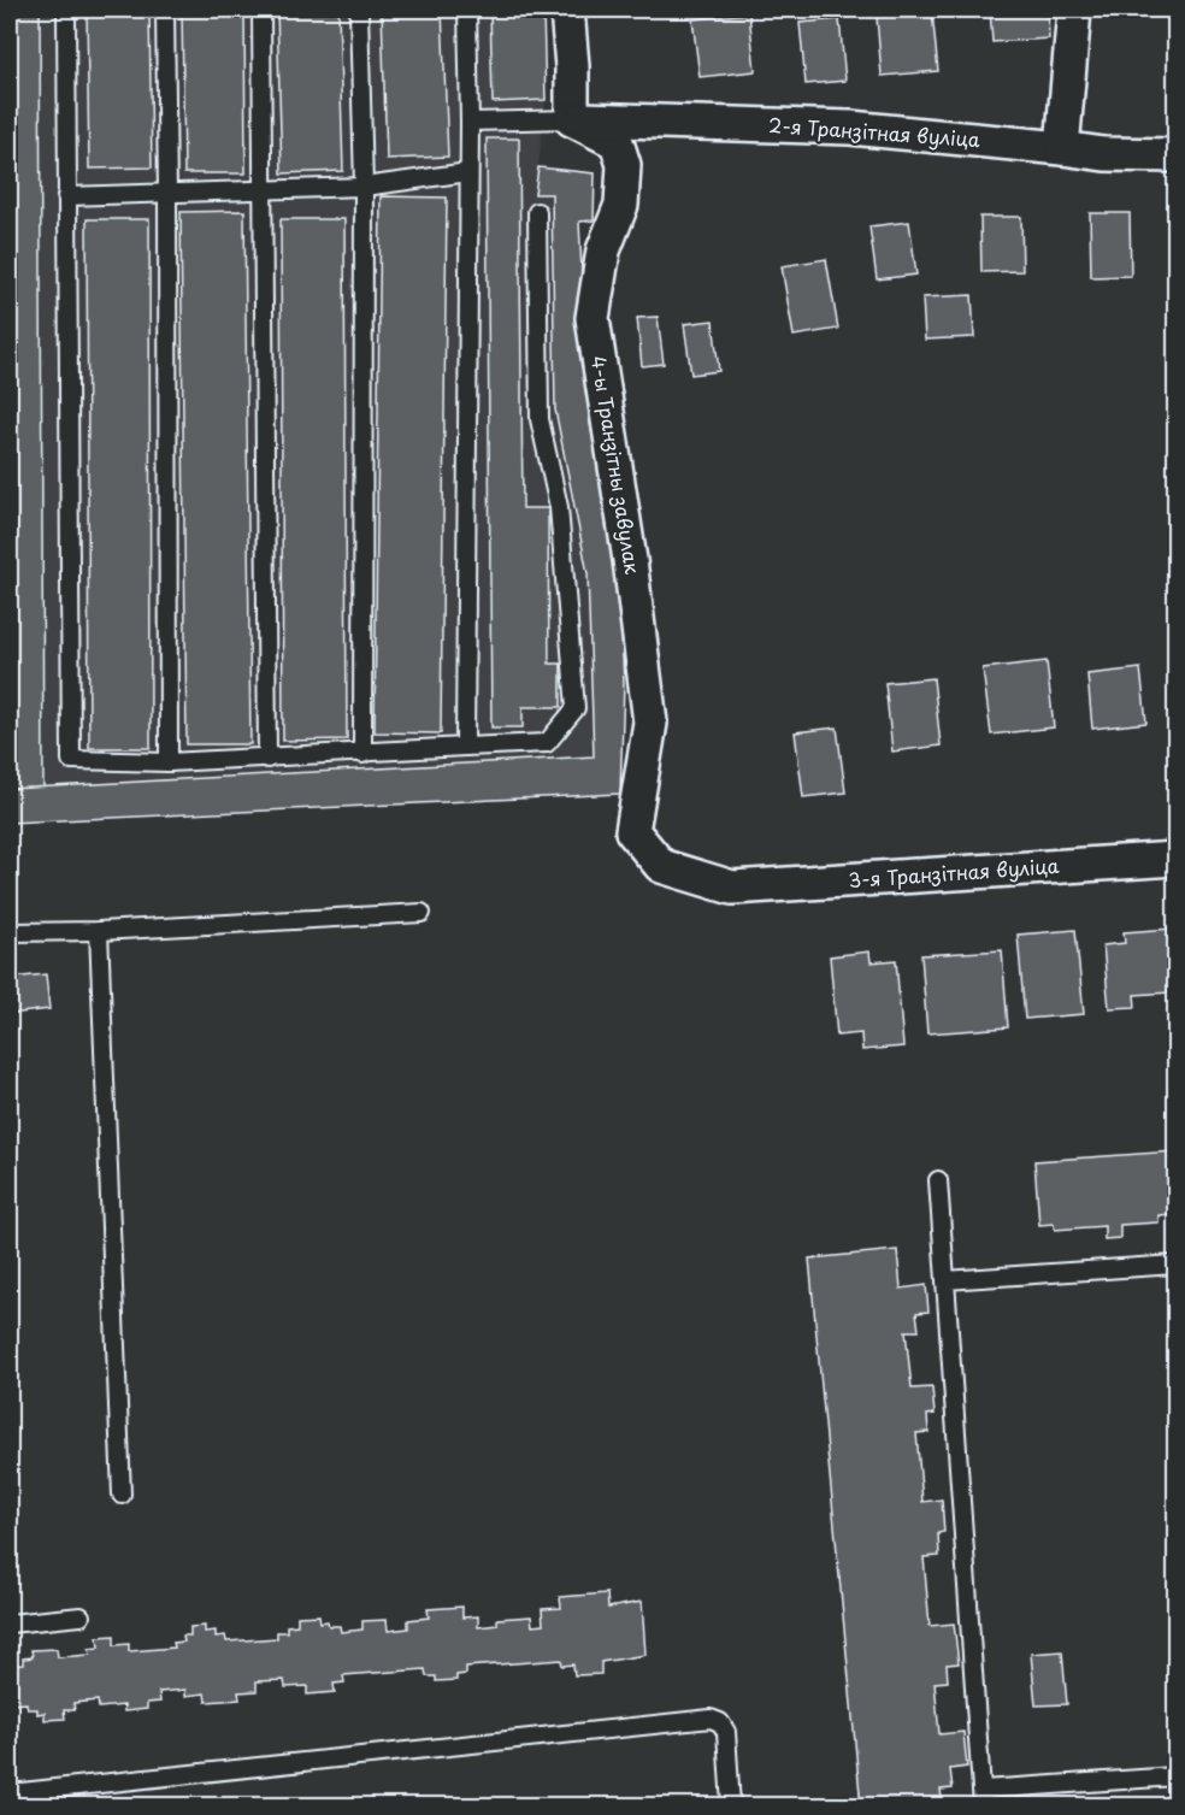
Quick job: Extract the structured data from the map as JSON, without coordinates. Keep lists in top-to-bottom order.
{
  "streets": {
    "street": ["2-я Транзітная вуліца", "4-ы Транзітны завулак", "3-я Транзітная вуліца"]
  },
  "crossings": [
    ["2-я Транзітная вуліца", "4-ы Транзітны завулак"],
    ["4-ы Транзітны завулак", "3-я Транзітная вуліца"]
  ]
}
